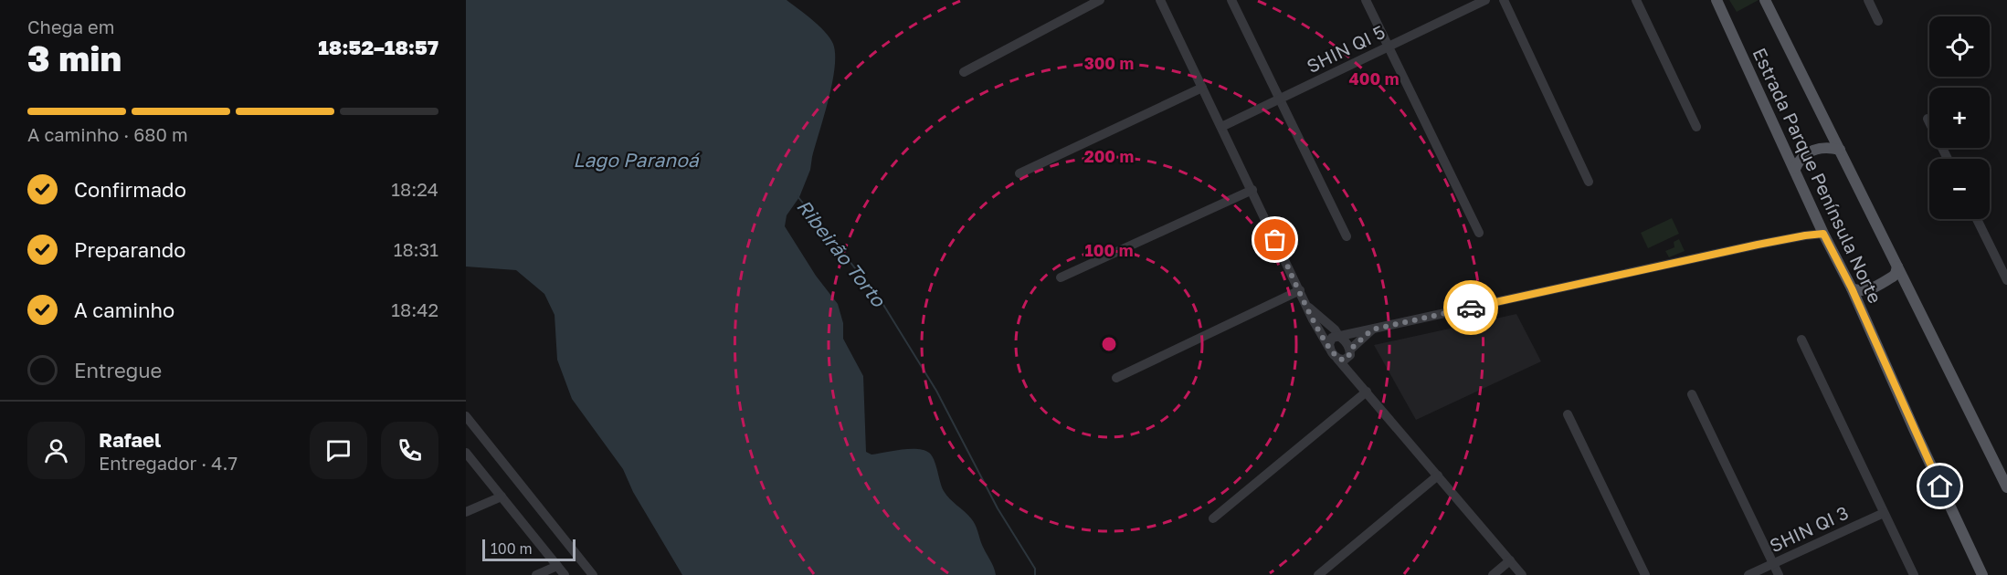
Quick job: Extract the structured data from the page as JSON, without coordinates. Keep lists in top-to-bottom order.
{
  "streets": {
    "main road": ["Estrada Parque Península Norte"],
    "street": ["SHIN QI 5", "SHIN QI 3"]
  },
  "water": ["Lago Paranoá", "Ribeirão Torto"],
  "scale_bar": "100 m",
  "page": {
    "heading": ["3 min", "Chega em", "18:52–18:57"],
    "panel": ["Rafael", "Entregador · 4.7"],
    "map_buttons": ["+", "−"],
    "bar": "A caminho · 680 m",
    "list": [
      ["Confirmado", "18:24"],
      ["Preparando", "18:31"],
      ["A caminho", "18:42"],
      "Entregue"
    ],
    "scale": "100 m"
  },
  "rings": [
    "300 m",
    "400 m",
    "200 m",
    "100 m"
  ]
}
